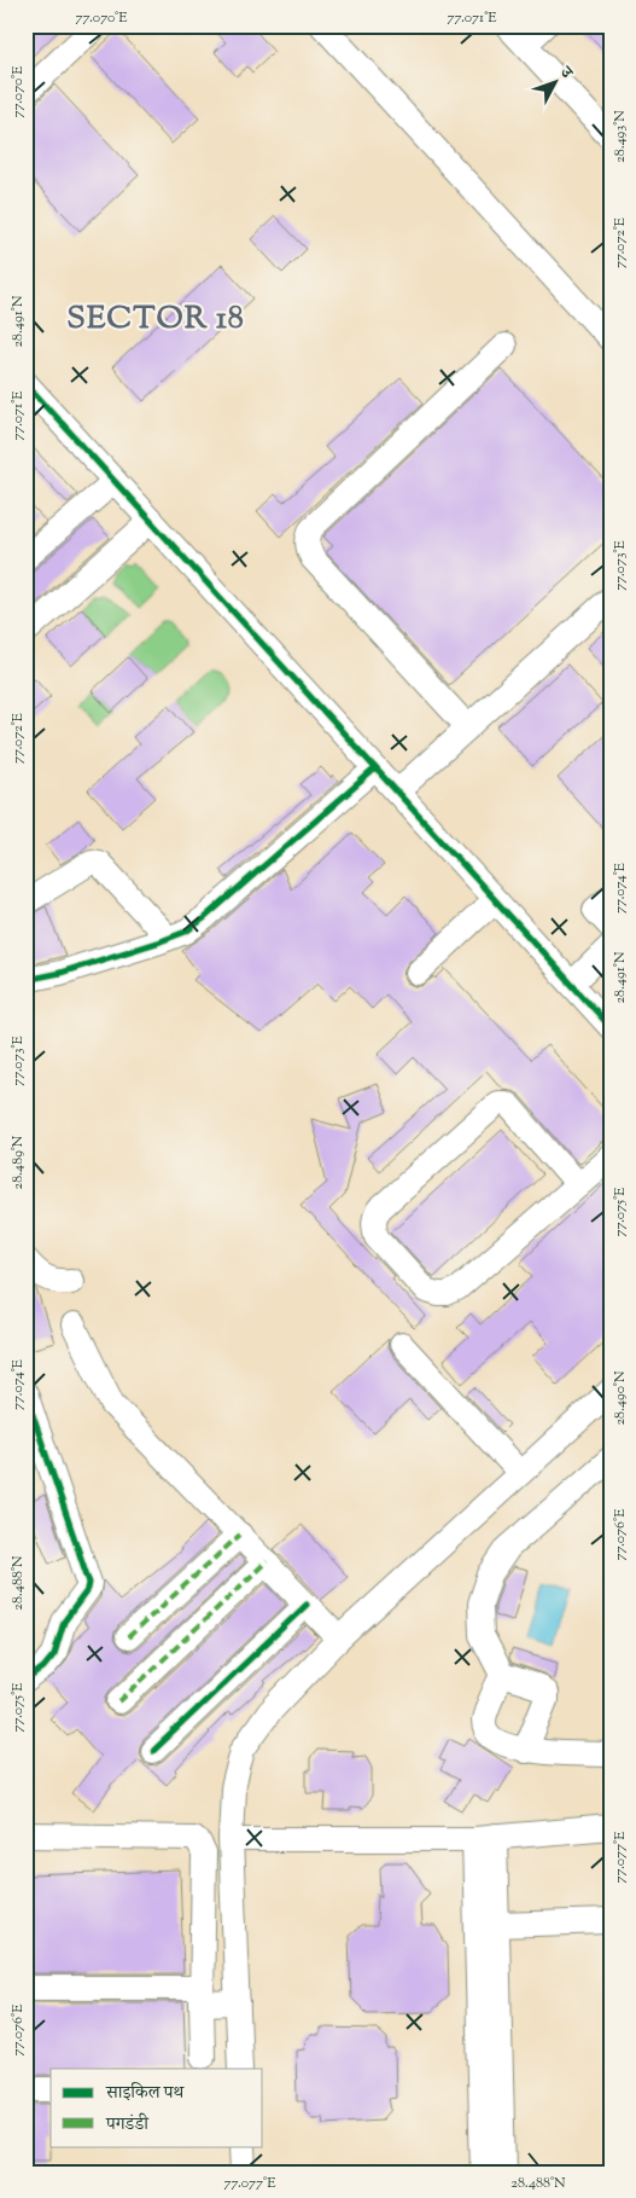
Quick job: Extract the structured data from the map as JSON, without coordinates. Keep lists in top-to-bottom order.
{
  "districts": ["SECTOR 18"],
  "legend": ["साइकिल पथ", "पगडंडी"],
  "north": "top right",
  "coordinates": [
    "77.070°E",
    "77.071°E",
    "28.493°N",
    "77.072°E",
    "28.491°N",
    "77.073°E",
    "77.074°E",
    "28.489°N",
    "77.075°E",
    "28.490°N",
    "77.076°E",
    "28.488°N",
    "77.077°E"
  ]
}
